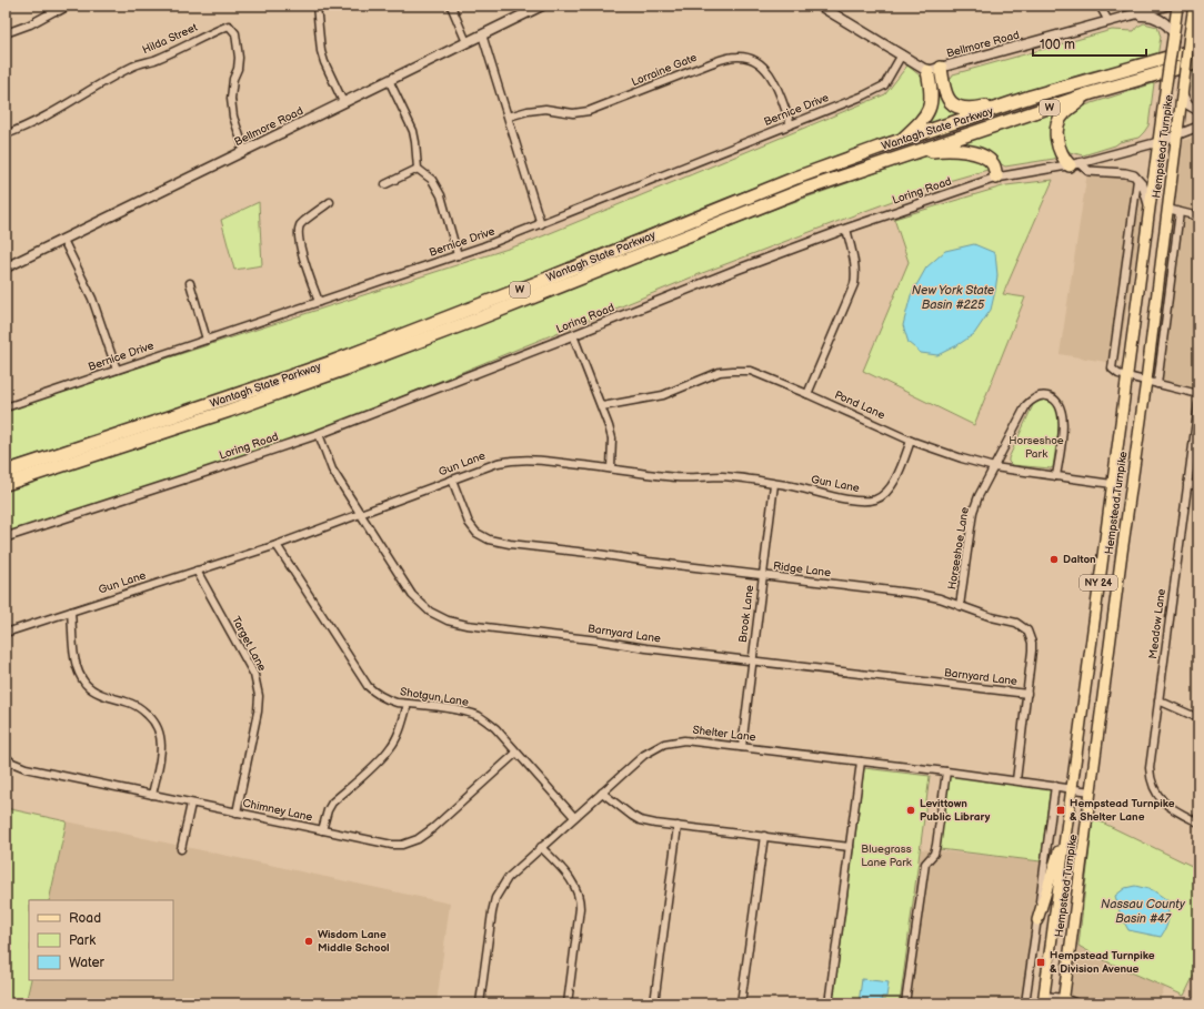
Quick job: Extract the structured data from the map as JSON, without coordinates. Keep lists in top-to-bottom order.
{
  "streets": {
    "highway": ["W", "Wantagh State Parkway"],
    "main road": ["Bellmore Road", "Hempstead Turnpike", "NY 24"],
    "street": [
      "Hilda Street",
      "Lorraine Gate",
      "Bernice Drive",
      "Loring Road",
      "Pond Lane",
      "Gun Lane",
      "Horseshoe Lane",
      "Ridge Lane",
      "Brook Lane",
      "Meadow Lane",
      "Barnyard Lane",
      "Target Lane",
      "Shotgun Lane",
      "Shelter Lane",
      "Chimney Lane"
    ]
  },
  "crossings": [
    ["Hilda Street", "Bellmore Road"],
    ["Lorraine Gate", "Bernice Drive"],
    ["Hempstead Turnpike", "Loring Road"],
    ["Hempstead Turnpike", "Pond Lane"],
    ["Hempstead Turnpike", "Shelter Lane"],
    ["Loring Road", "Barnyard Lane"],
    ["Pond Lane", "Gun Lane"],
    ["Pond Lane", "Horseshoe Lane"],
    ["Gun Lane", "Ridge Lane"],
    ["Gun Lane", "Brook Lane"],
    ["Gun Lane", "Barnyard Lane"],
    ["Gun Lane", "Target Lane"],
    ["Gun Lane", "Shotgun Lane"],
    ["Horseshoe Lane", "Ridge Lane"],
    ["Ridge Lane", "Brook Lane"],
    ["Ridge Lane", "Barnyard Lane"],
    ["Ridge Lane", "Shelter Lane"],
    ["Brook Lane", "Barnyard Lane"],
    ["Brook Lane", "Shelter Lane"],
    ["Target Lane", "Chimney Lane"],
    ["Shotgun Lane", "Shelter Lane"],
    ["Shotgun Lane", "Chimney Lane"]
  ],
  "water": ["New York State Basin #225", "Nassau County Basin #47"],
  "parks": ["Horseshoe Park", "Bluegrass Lane Park"],
  "places": {
    "other": ["Dalton", "Levittown Public Library", "Wisdom Lane Middle School"],
    "transit": ["Hempstead Turnpike & Shelter Lane", "Hempstead Turnpike & Division Avenue"]
  },
  "legend": ["Road", "Park", "Water"],
  "scale_bar": "100 m"
}
